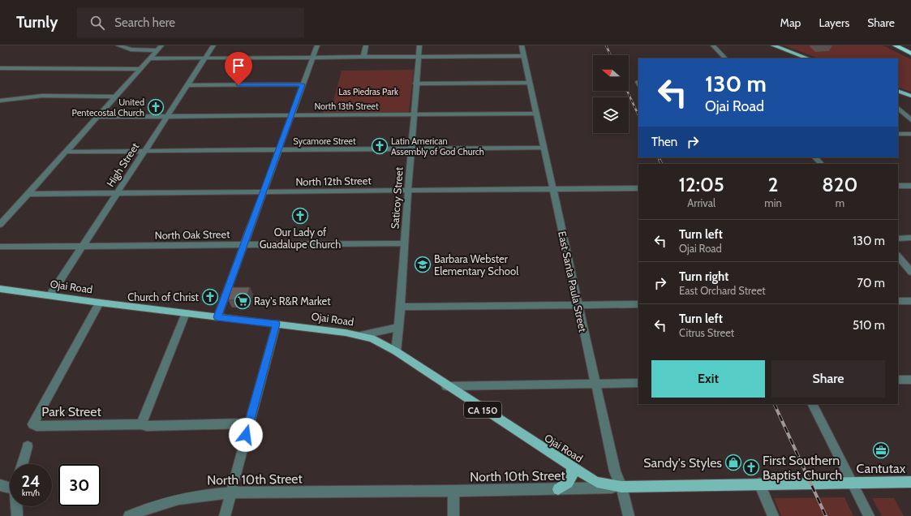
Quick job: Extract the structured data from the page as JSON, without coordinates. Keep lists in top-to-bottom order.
{
  "streets": {
    "main road": ["Ojai Road", "CA 150", "North 10th Street"],
    "street": [
      "North 13th Street",
      "Sycamore Street",
      "High Street",
      "North 12th Street",
      "Saticoy Street",
      "North Oak Street",
      "East Santa Paula Street",
      "Park Street"
    ]
  },
  "crossings": [
    ["North 13th Street", "High Street"],
    ["North 13th Street", "Saticoy Street"],
    ["North 13th Street", "East Santa Paula Street"],
    ["Sycamore Street", "High Street"],
    ["Sycamore Street", "Saticoy Street"],
    ["Sycamore Street", "East Santa Paula Street"],
    ["High Street", "North 12th Street"],
    ["High Street", "North Oak Street"],
    ["High Street", "Ojai Road"],
    ["North 12th Street", "Saticoy Street"],
    ["North 12th Street", "East Santa Paula Street"],
    ["Saticoy Street", "North Oak Street"],
    ["Saticoy Street", "Ojai Road"],
    ["East Santa Paula Street", "Ojai Road"],
    ["East Santa Paula Street", "North 10th Street"],
    ["Ojai Road", "Park Street"],
    ["Ojai Road", "North 10th Street"]
  ],
  "parks": ["Las Piedras Park"],
  "places": {
    "church": [
      "United Pentecostal Church",
      "Latin American Assembly of God Church",
      "Our Lady of Guadalupe Church",
      "Church of Christ",
      "First Southern Baptist Church"
    ],
    "school or university": ["Barbara Webster Elementary School"],
    "supermarket": ["Ray's R&R Market"],
    "office": ["Cantutax"],
    "shop": ["Sandy's Styles"]
  },
  "north": "left",
  "page": {
    "header": "Turnly",
    "search": "Search here",
    "nav": ["Map", "Layers", "Share"],
    "turn": ["130 m", "Ojai Road"],
    "then": "Then",
    "eta": [
      "12:05",
      "Arrival",
      "2",
      "min",
      "820",
      "m"
    ],
    "list": [
      {
        "name": "Turn left",
        "note": "Ojai Road",
        "value": "130 m"
      },
      {
        "name": "Turn right",
        "note": "East Orchard Street",
        "value": "70 m"
      },
      {
        "name": "Turn left",
        "note": "Citrus Street",
        "value": "510 m"
      }
    ],
    "buttons": ["Exit", "Share"],
    "speed": "24 km/h",
    "limit": "30"
  }
}
